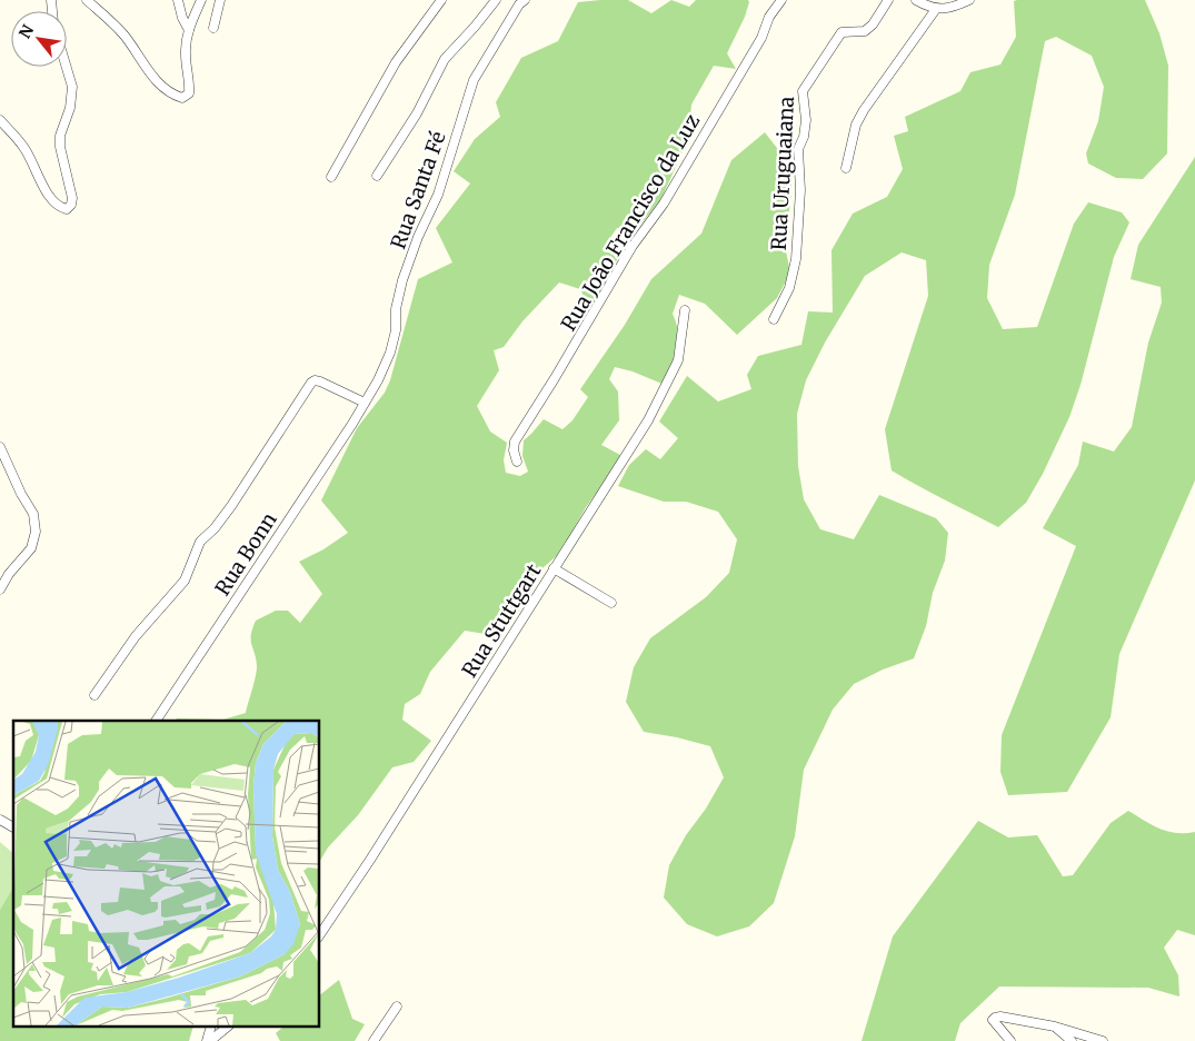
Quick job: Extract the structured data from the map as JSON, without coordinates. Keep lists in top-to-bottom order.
{
  "streets": {
    "street": [
      "Rua Uruguaiana",
      "Rua Santa Fé",
      "Rua João Francisco da Luz",
      "Rua Bonn",
      "Rua Stuttgart"
    ]
  },
  "crossings": [
    ["Rua Santa Fé", "Rua Bonn"]
  ],
  "north": "top left"
}
